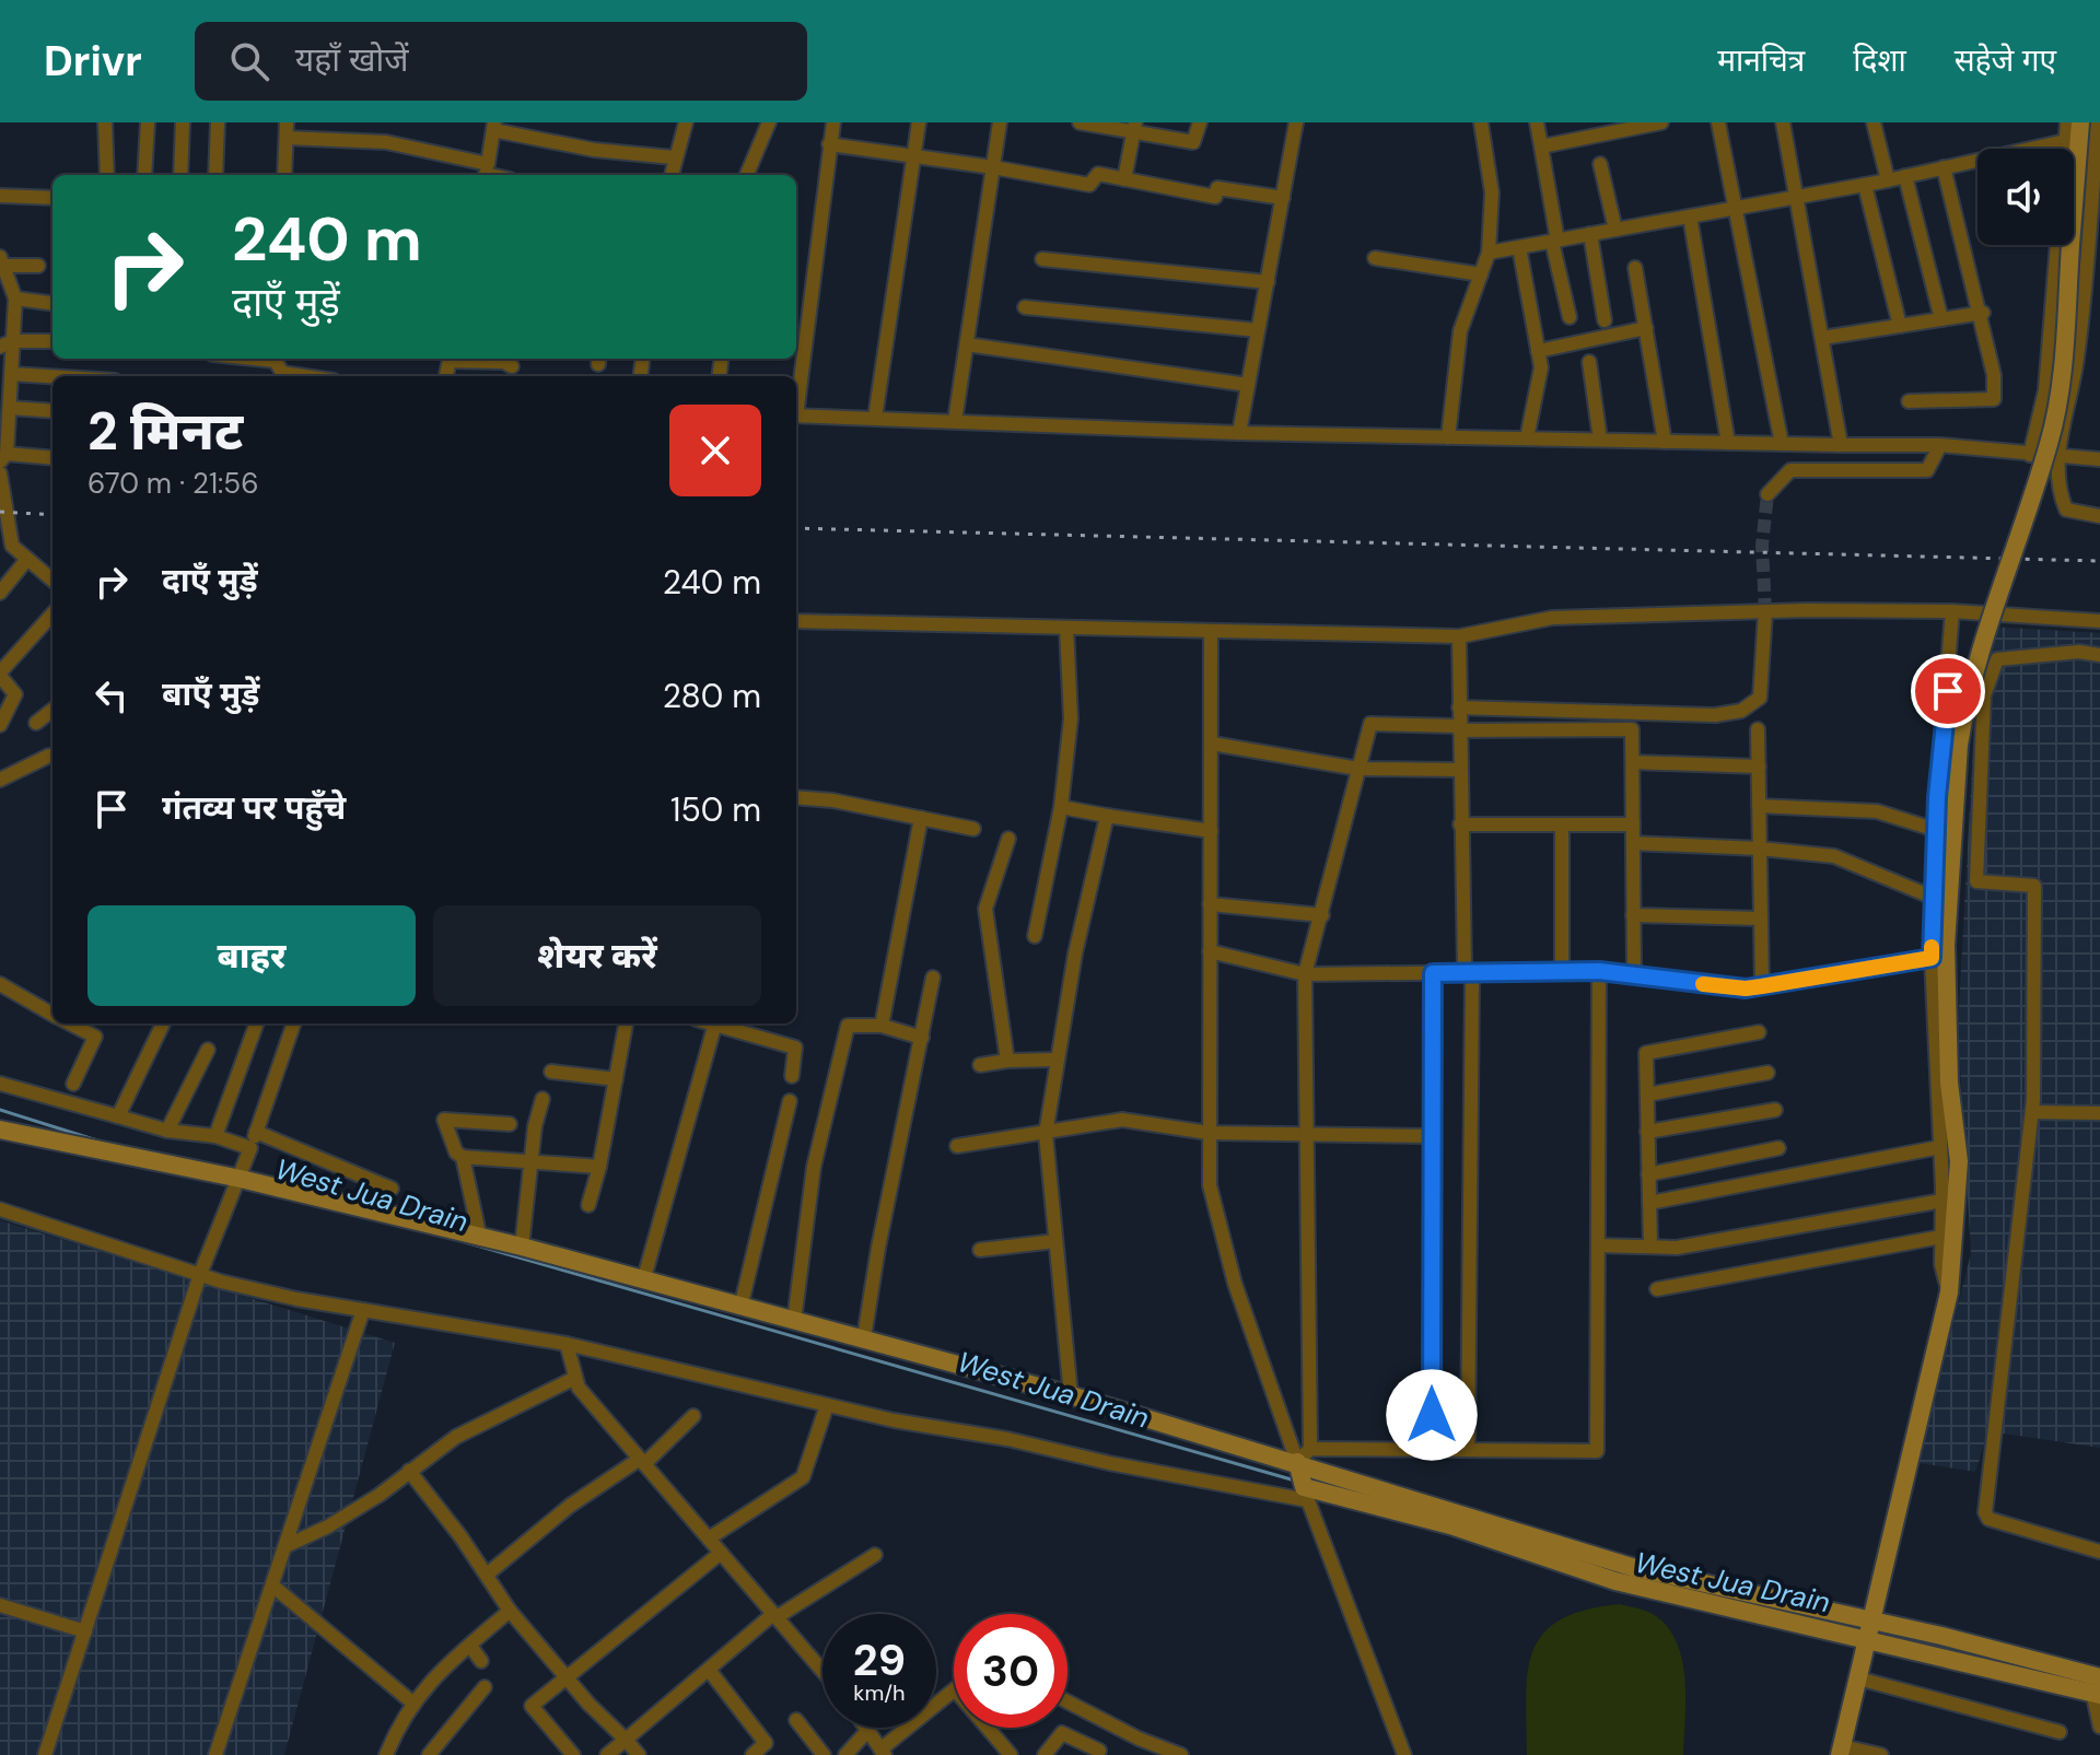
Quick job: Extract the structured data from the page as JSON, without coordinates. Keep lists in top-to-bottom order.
{
  "water": ["West Jua Drain"],
  "page": {
    "header": "Drivr",
    "search": "यहाँ खोजें",
    "nav": ["मानचित्र", "दिशा", "सहेजे गए"],
    "turn": ["240 m", "दाएँ मुड़ें"],
    "heading": ["2 मिनट", "670 m · 21:56"],
    "list": [
      {
        "name": "दाएँ मुड़ें",
        "value": "240 m"
      },
      {
        "name": "बाएँ मुड़ें",
        "value": "280 m"
      },
      {
        "name": "गंतव्य पर पहुँचे",
        "value": "150 m"
      }
    ],
    "buttons": ["बाहर", "शेयर करें"],
    "speed": "29 km/h",
    "limit": "30"
  }
}
